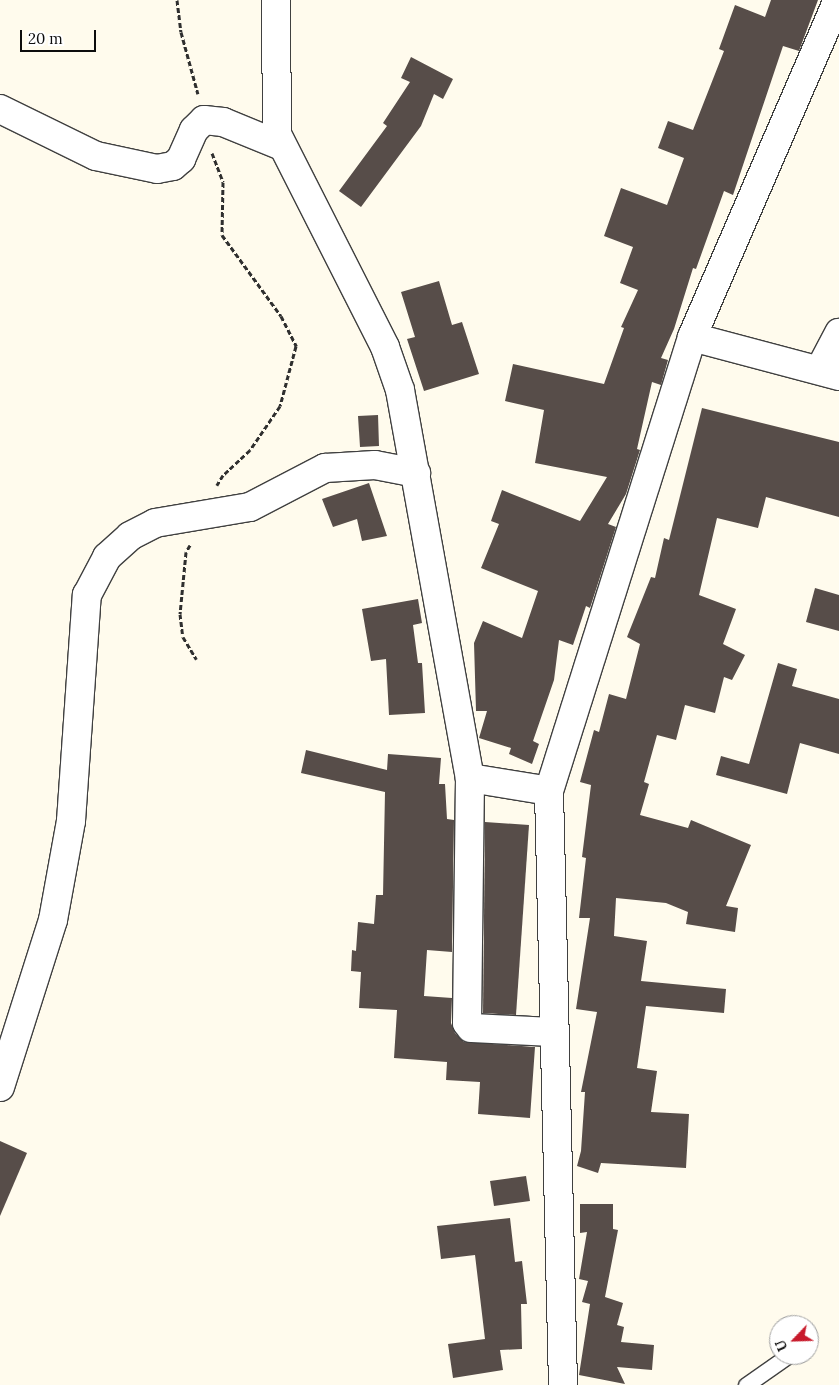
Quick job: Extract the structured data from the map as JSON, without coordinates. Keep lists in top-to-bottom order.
{
  "scale_bar": "20 m",
  "north": "bottom left"
}
